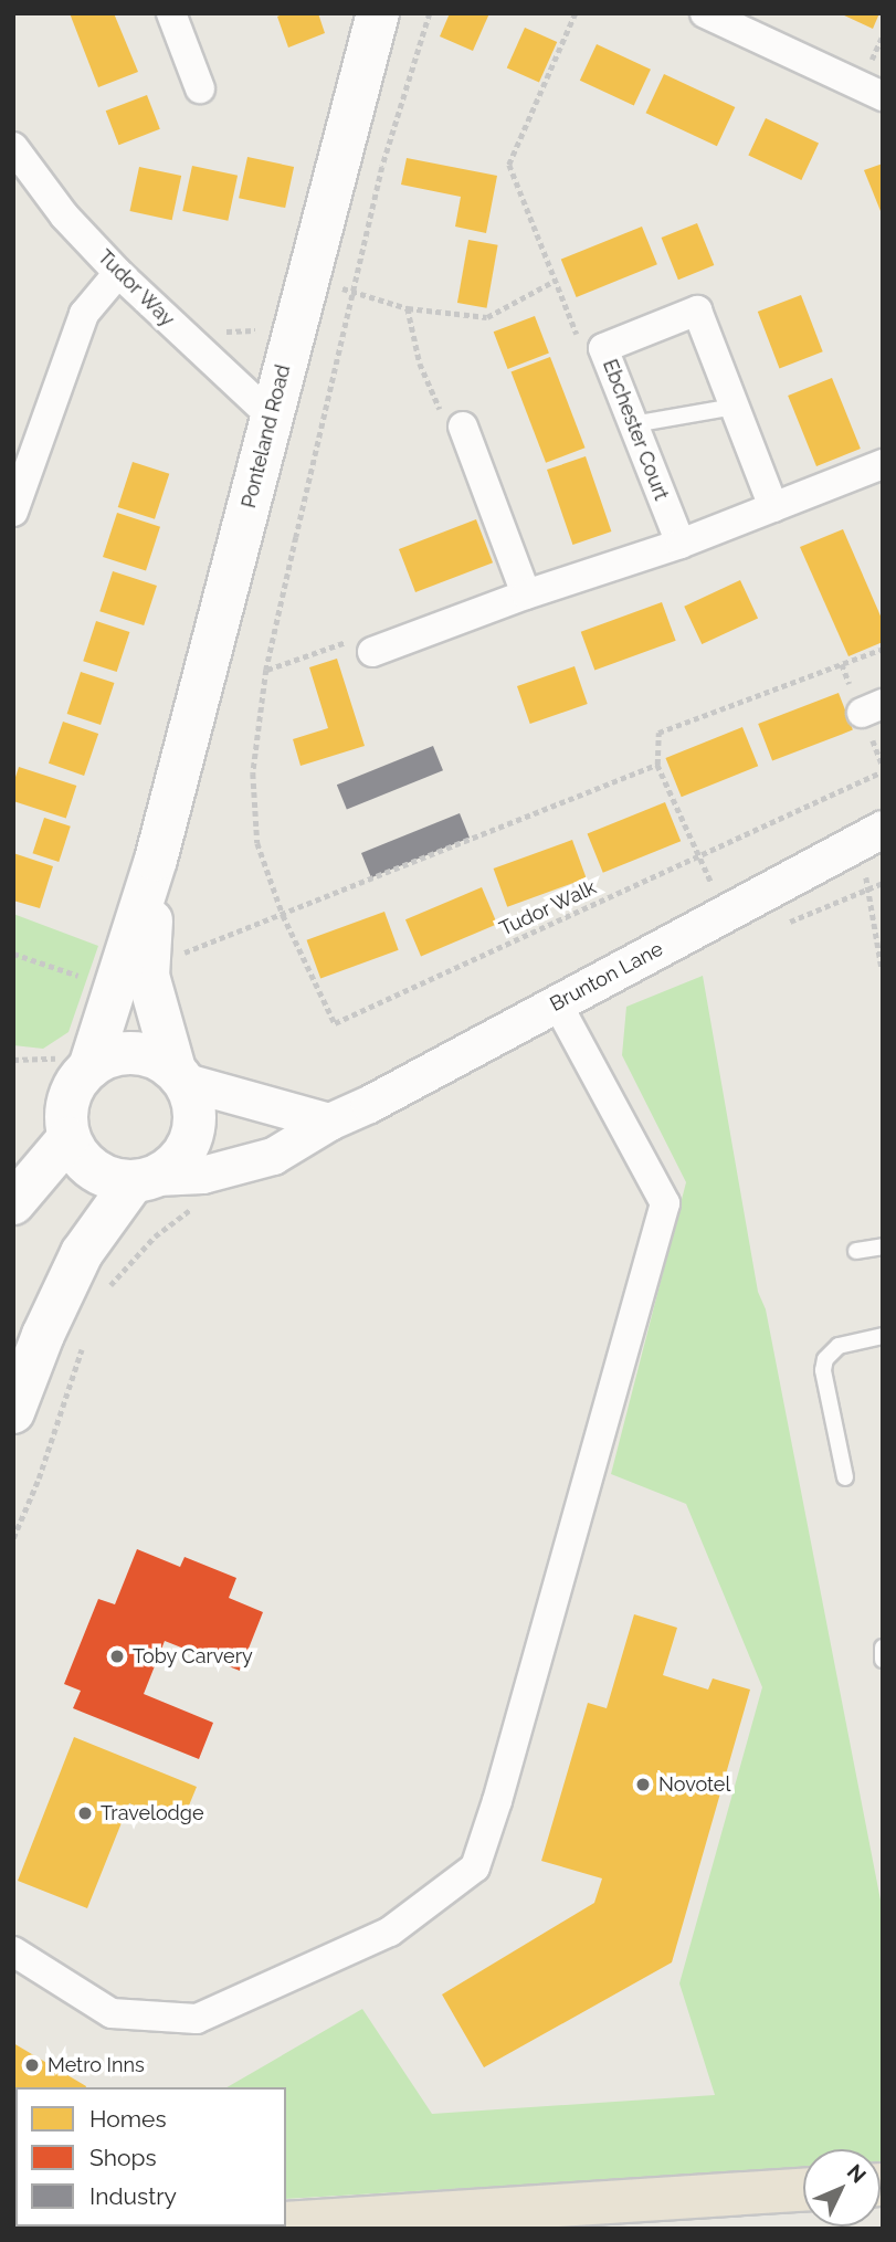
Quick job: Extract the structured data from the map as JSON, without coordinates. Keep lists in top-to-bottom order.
{
  "streets": {
    "main road": ["Ponteland Road"],
    "street": ["Tudor Way", "Ebchester Court", "Brunton Lane"],
    "path": ["Tudor Walk"]
  },
  "crossings": [
    ["Tudor Way", "Ponteland Road"],
    ["Ponteland Road", "Brunton Lane"]
  ],
  "places": [
    "Toby Carvery",
    "Novotel",
    "Travelodge",
    "Metro Inns"
  ],
  "legend": ["Homes", "Shops", "Industry"],
  "north": "top right"
}
